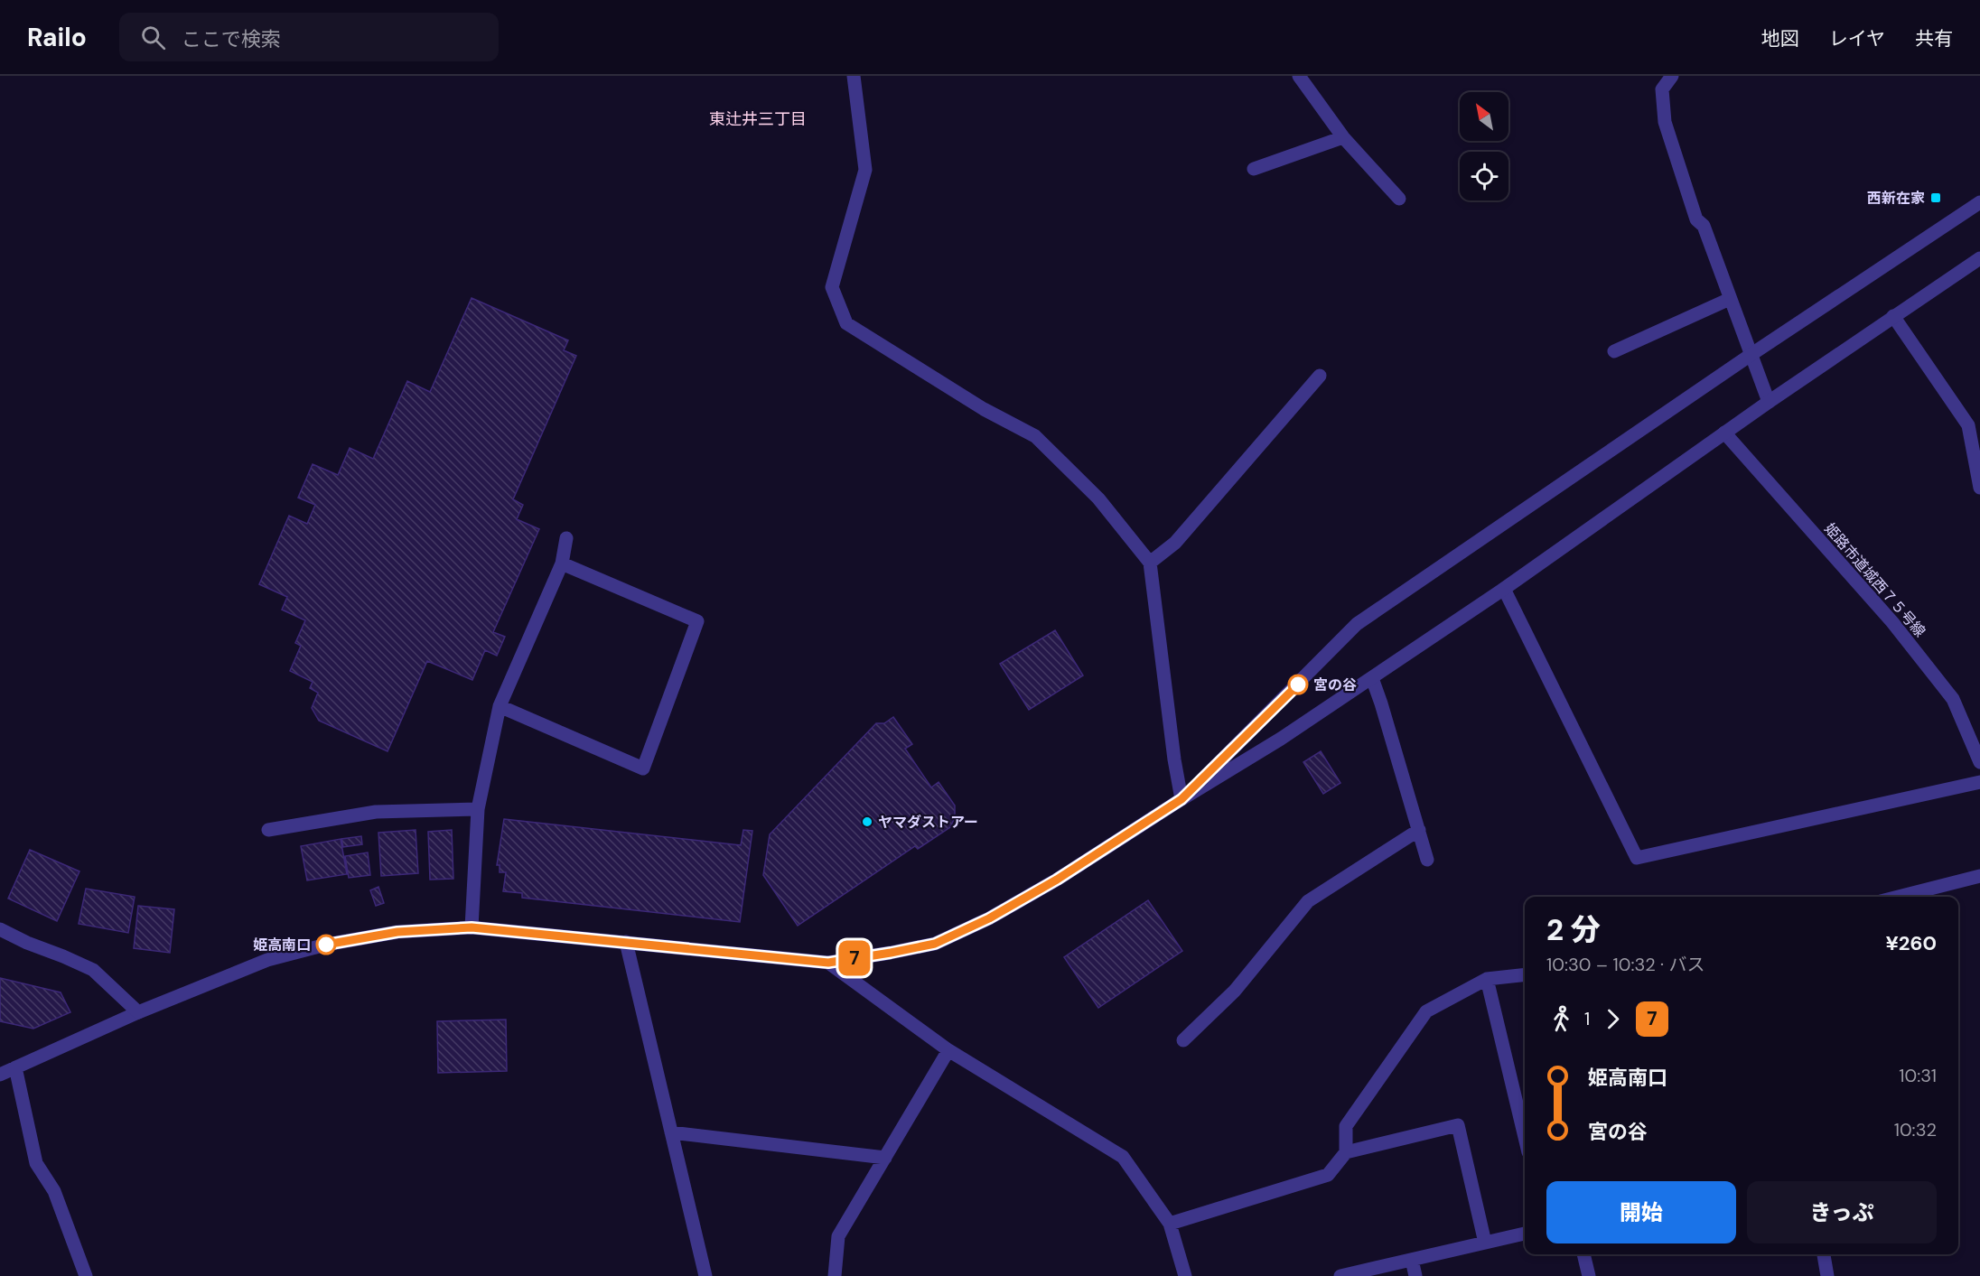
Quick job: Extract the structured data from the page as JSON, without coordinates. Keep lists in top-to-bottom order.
{
  "streets": {
    "street": ["姫路市道城西７５号線"]
  },
  "districts": ["東辻井三丁目"],
  "places": {
    "transit": ["西新在家"],
    "other": ["宮の谷", "ヤマダストアー", "姫高南口"]
  },
  "lines": ["bus line 7"],
  "north": "top left",
  "page": {
    "header": "Railo",
    "search": "ここで検索",
    "nav": ["地図", "レイヤ", "共有"],
    "on_map": "7",
    "heading": ["2 分", "10:30 – 10:32 · バス", "¥260"],
    "legs": ["1", "7"],
    "list": [
      {
        "name": "姫高南口",
        "value": "10:31"
      },
      {
        "name": "宮の谷",
        "value": "10:32"
      }
    ],
    "buttons": ["開始", "きっぷ"]
  }
}
